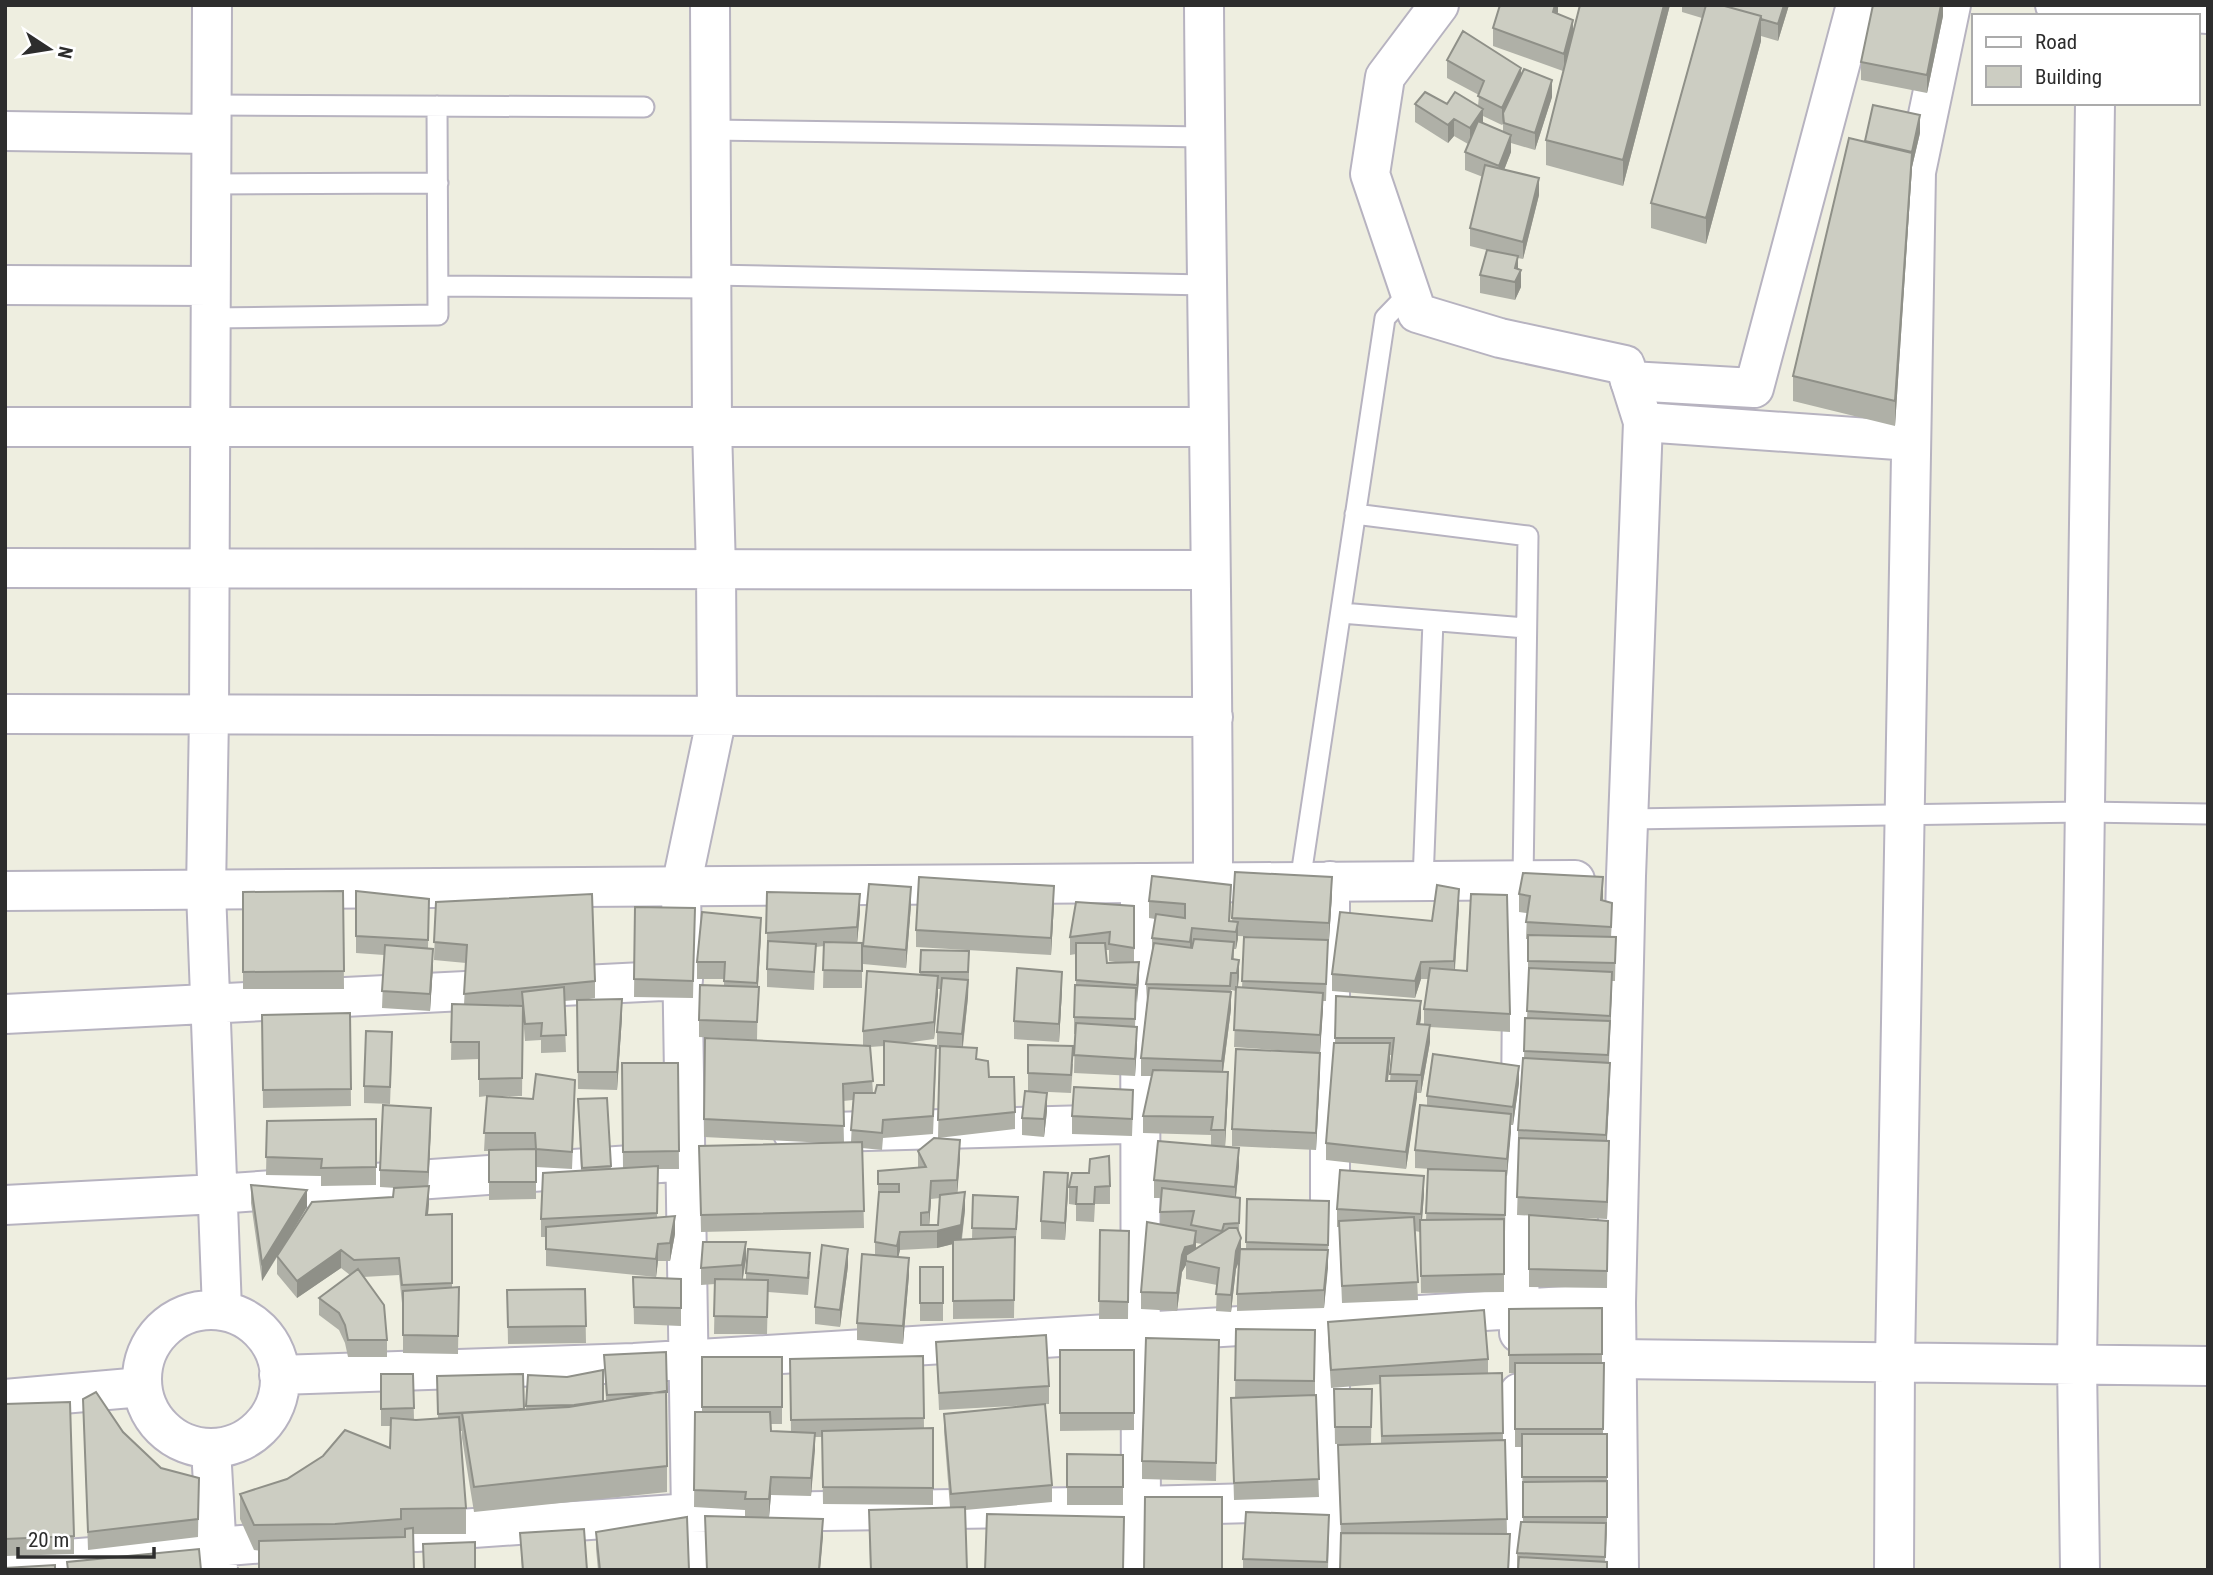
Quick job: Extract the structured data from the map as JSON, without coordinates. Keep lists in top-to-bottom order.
{
  "legend": ["Road", "Building"],
  "scale_bar": "20 m",
  "north": "right"
}
